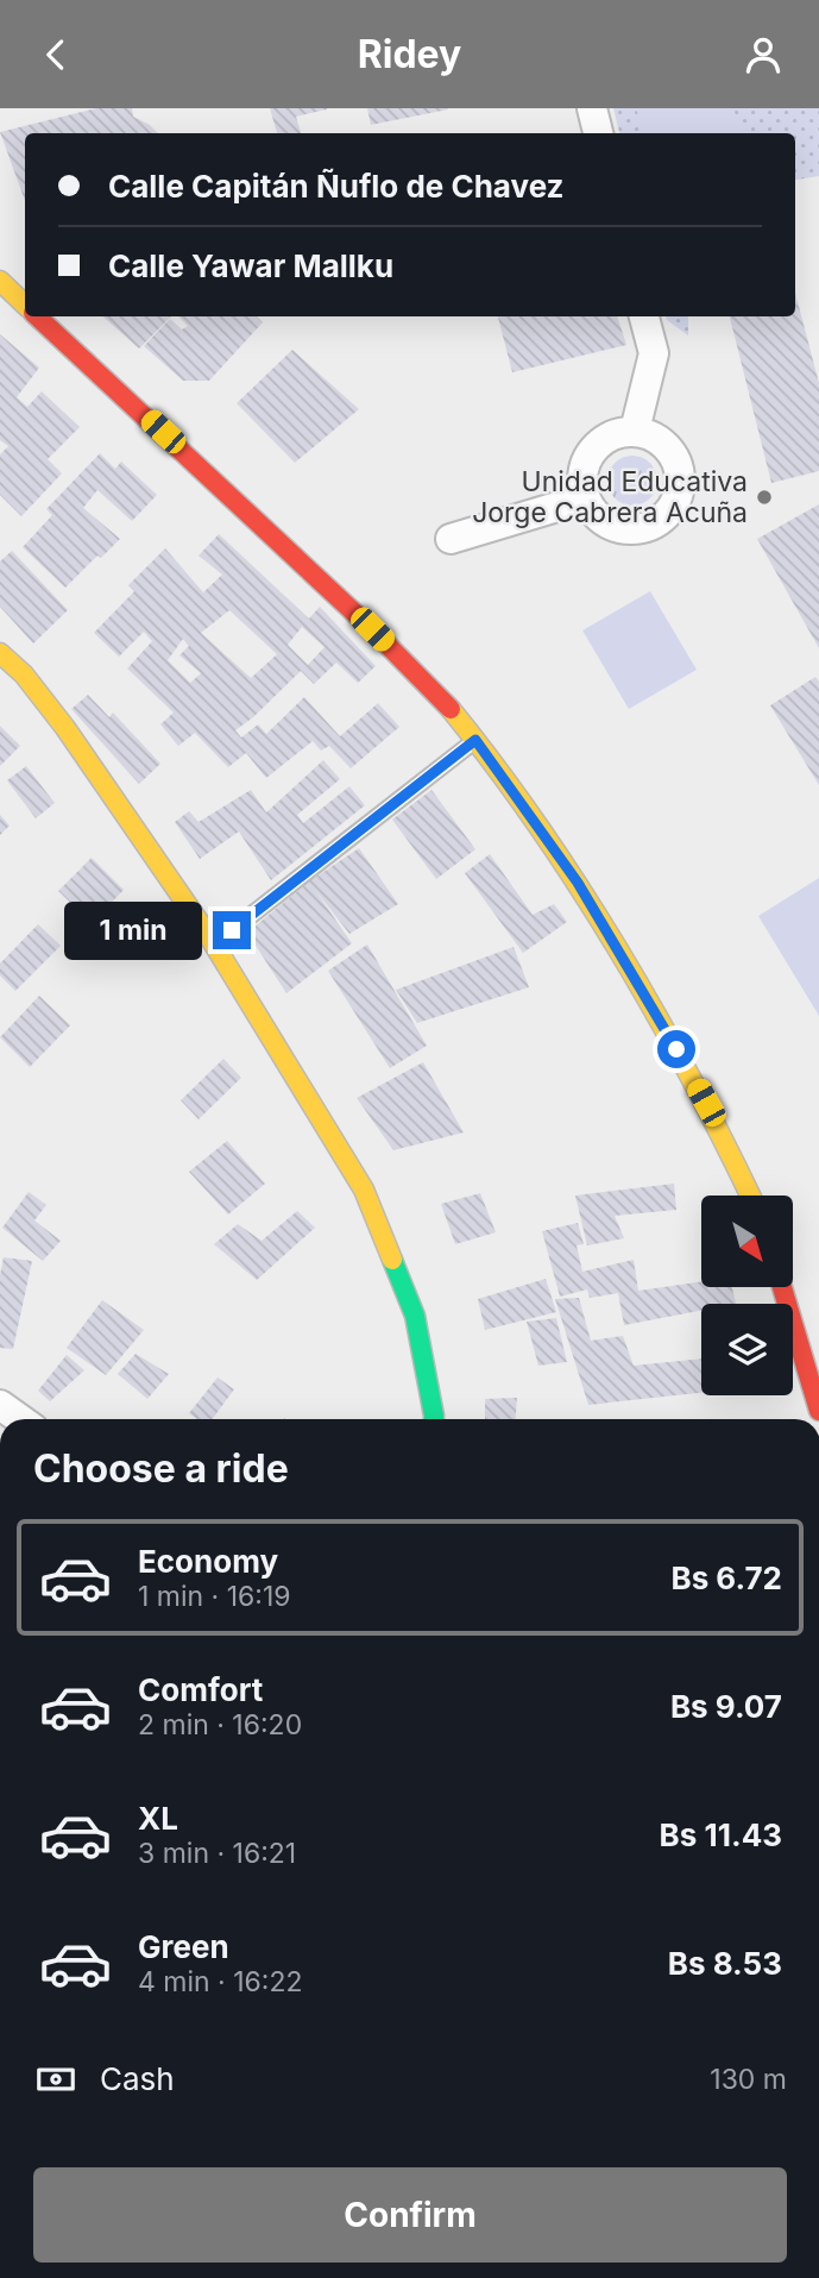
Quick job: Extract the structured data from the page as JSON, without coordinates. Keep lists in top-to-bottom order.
{
  "places": ["Unidad Educativa Jorge Cabrera Acuña"],
  "north": "bottom right",
  "page": {
    "header": "Ridey",
    "banner": ["Calle Capitán Ñuflo de Chavez", "Calle Yawar Mallku"],
    "bubble": "1 min",
    "heading": "Choose a ride",
    "list": [
      {
        "name": "Economy",
        "note": "1 min · 16:19",
        "value": "Bs 6.72"
      },
      {
        "name": "Comfort",
        "note": "2 min · 16:20",
        "value": "Bs 9.07"
      },
      {
        "name": "XL",
        "note": "3 min · 16:21",
        "value": "Bs 11.43"
      },
      {
        "name": "Green",
        "note": "4 min · 16:22",
        "value": "Bs 8.53"
      }
    ],
    "pay": ["Cash", "130 m"],
    "buttons": "Confirm"
  }
}
